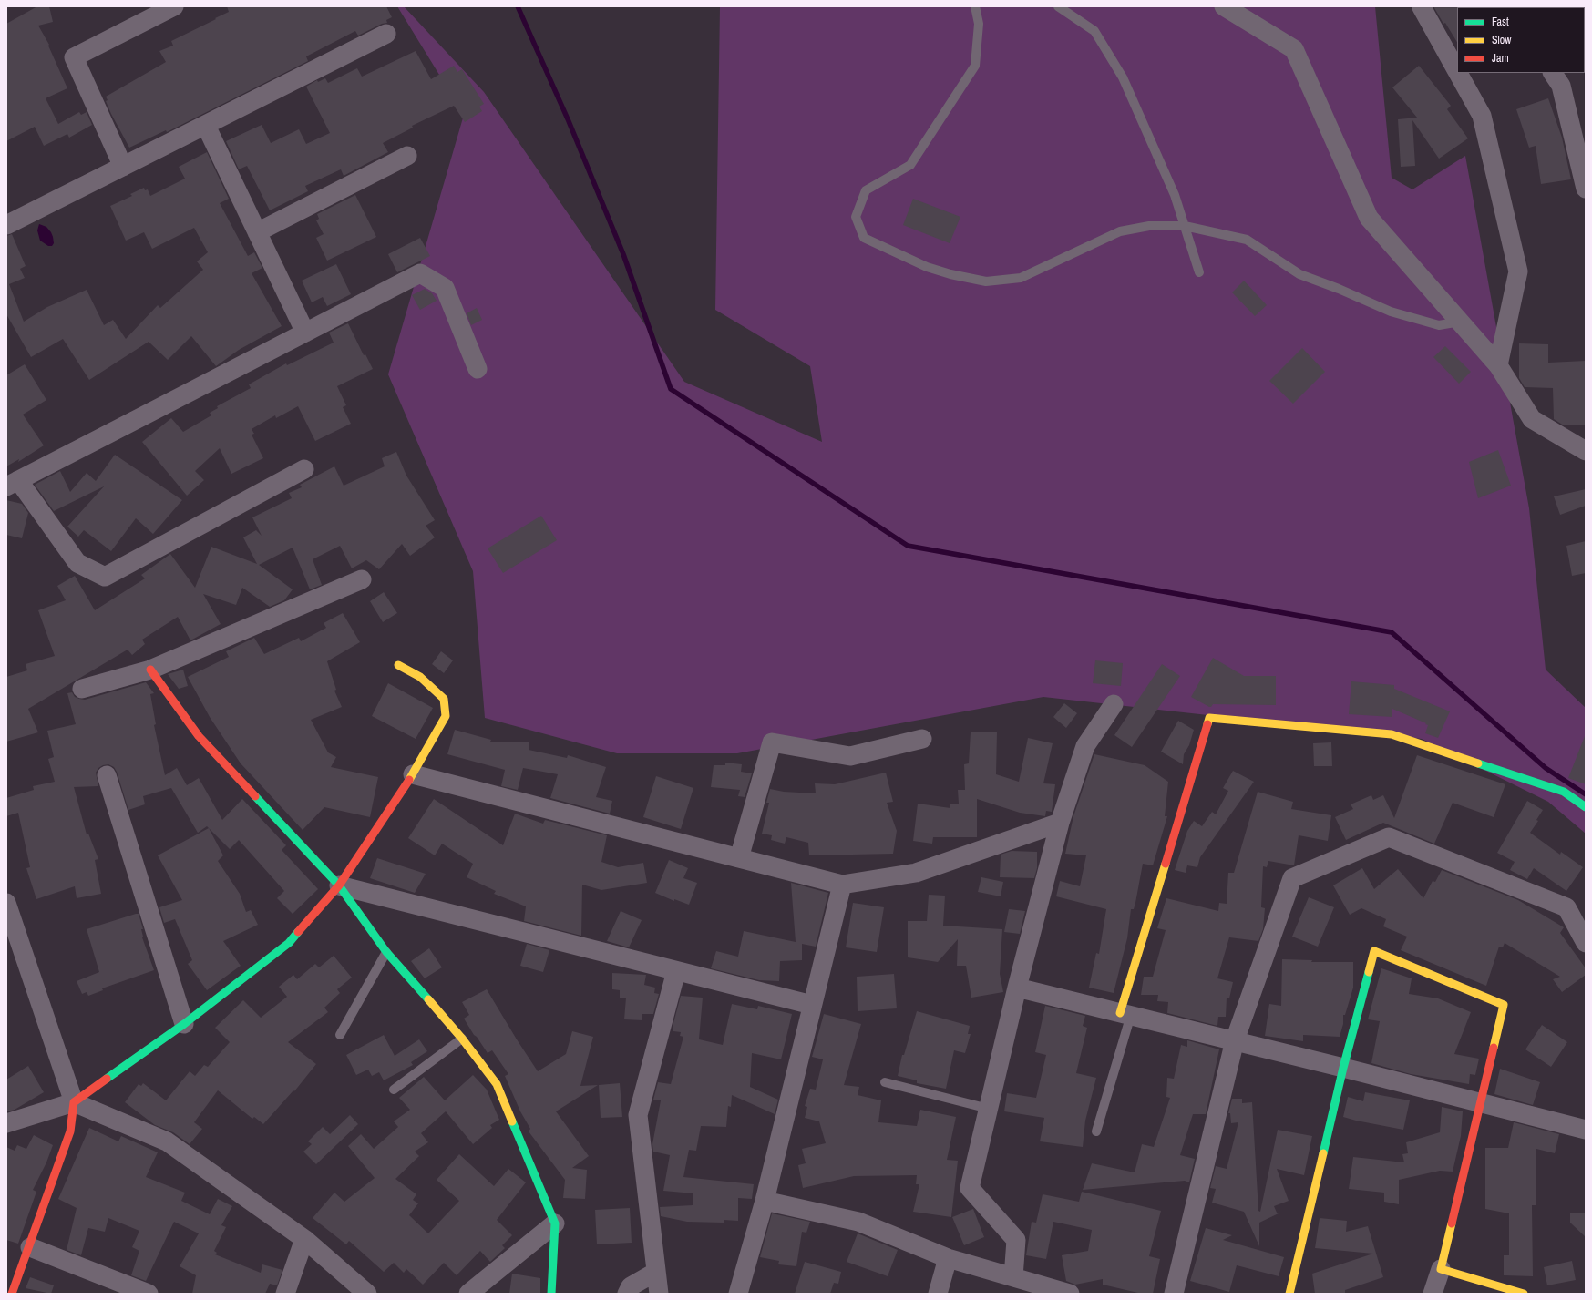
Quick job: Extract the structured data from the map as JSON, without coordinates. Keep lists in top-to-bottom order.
{
  "legend": ["Fast", "Slow", "Jam"]
}
